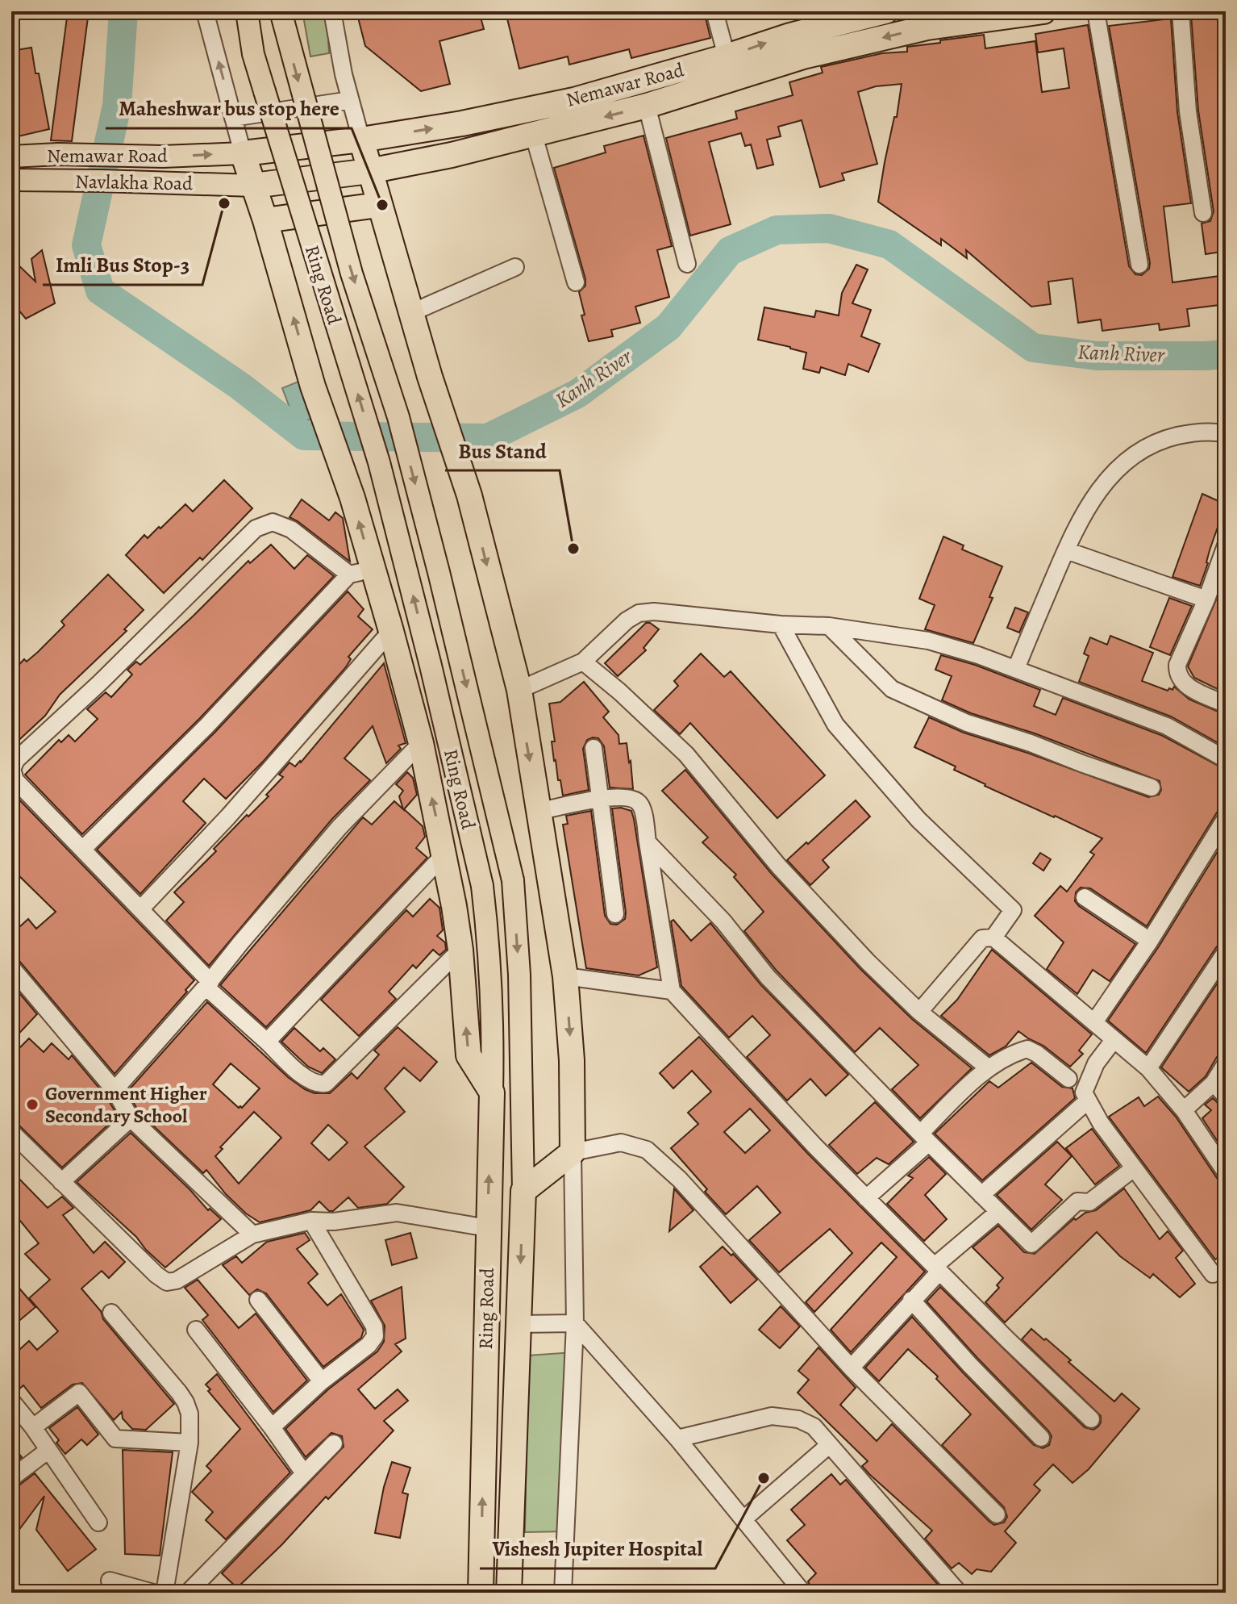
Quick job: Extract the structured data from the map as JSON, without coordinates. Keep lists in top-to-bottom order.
{
  "streets": {
    "highway": ["Nemawar Road", "Ring Road"],
    "main road": ["Navlakha Road"]
  },
  "crossings": [
    ["Nemawar Road", "Navlakha Road"]
  ],
  "water": ["Kanh River"],
  "places": [
    "Imli Bus Stop-3",
    "Maheshwar bus stop here",
    "Bus Stand",
    "Government Higher Secondary School",
    "Vishesh Jupiter Hospital"
  ]
}
